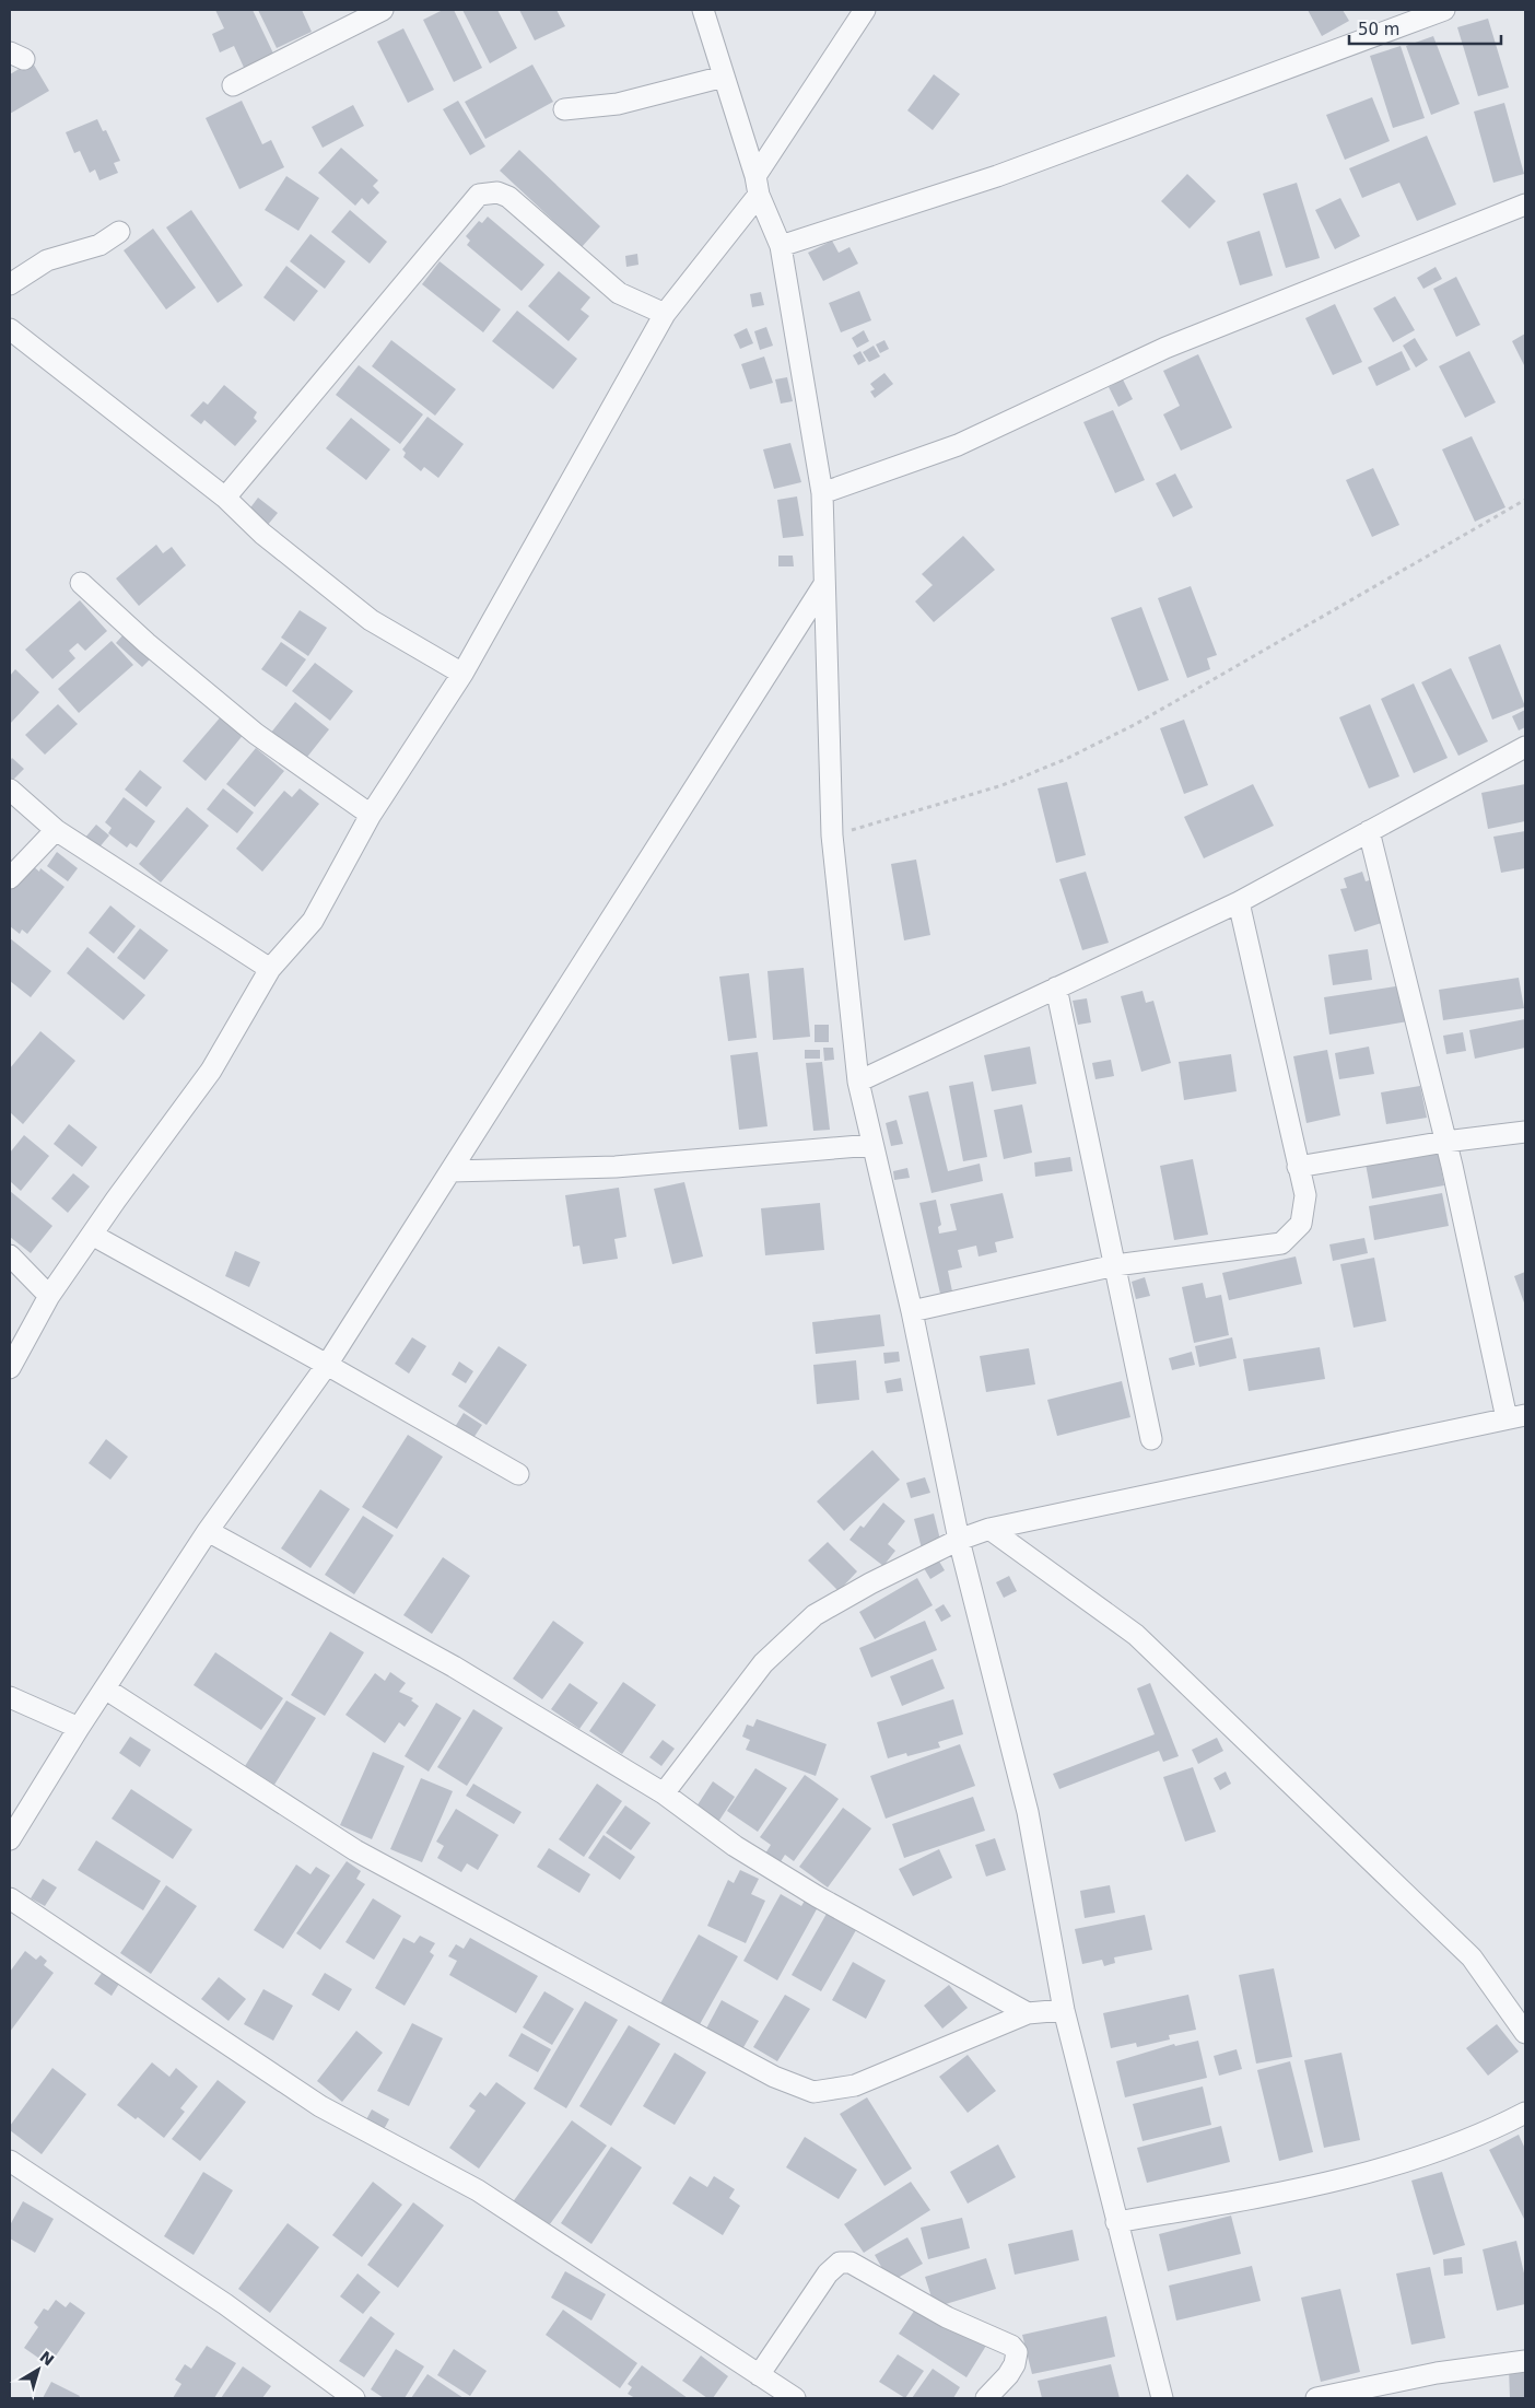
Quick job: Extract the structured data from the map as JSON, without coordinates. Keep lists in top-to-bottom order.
{
  "scale_bar": "50 m",
  "north": "top right"
}
